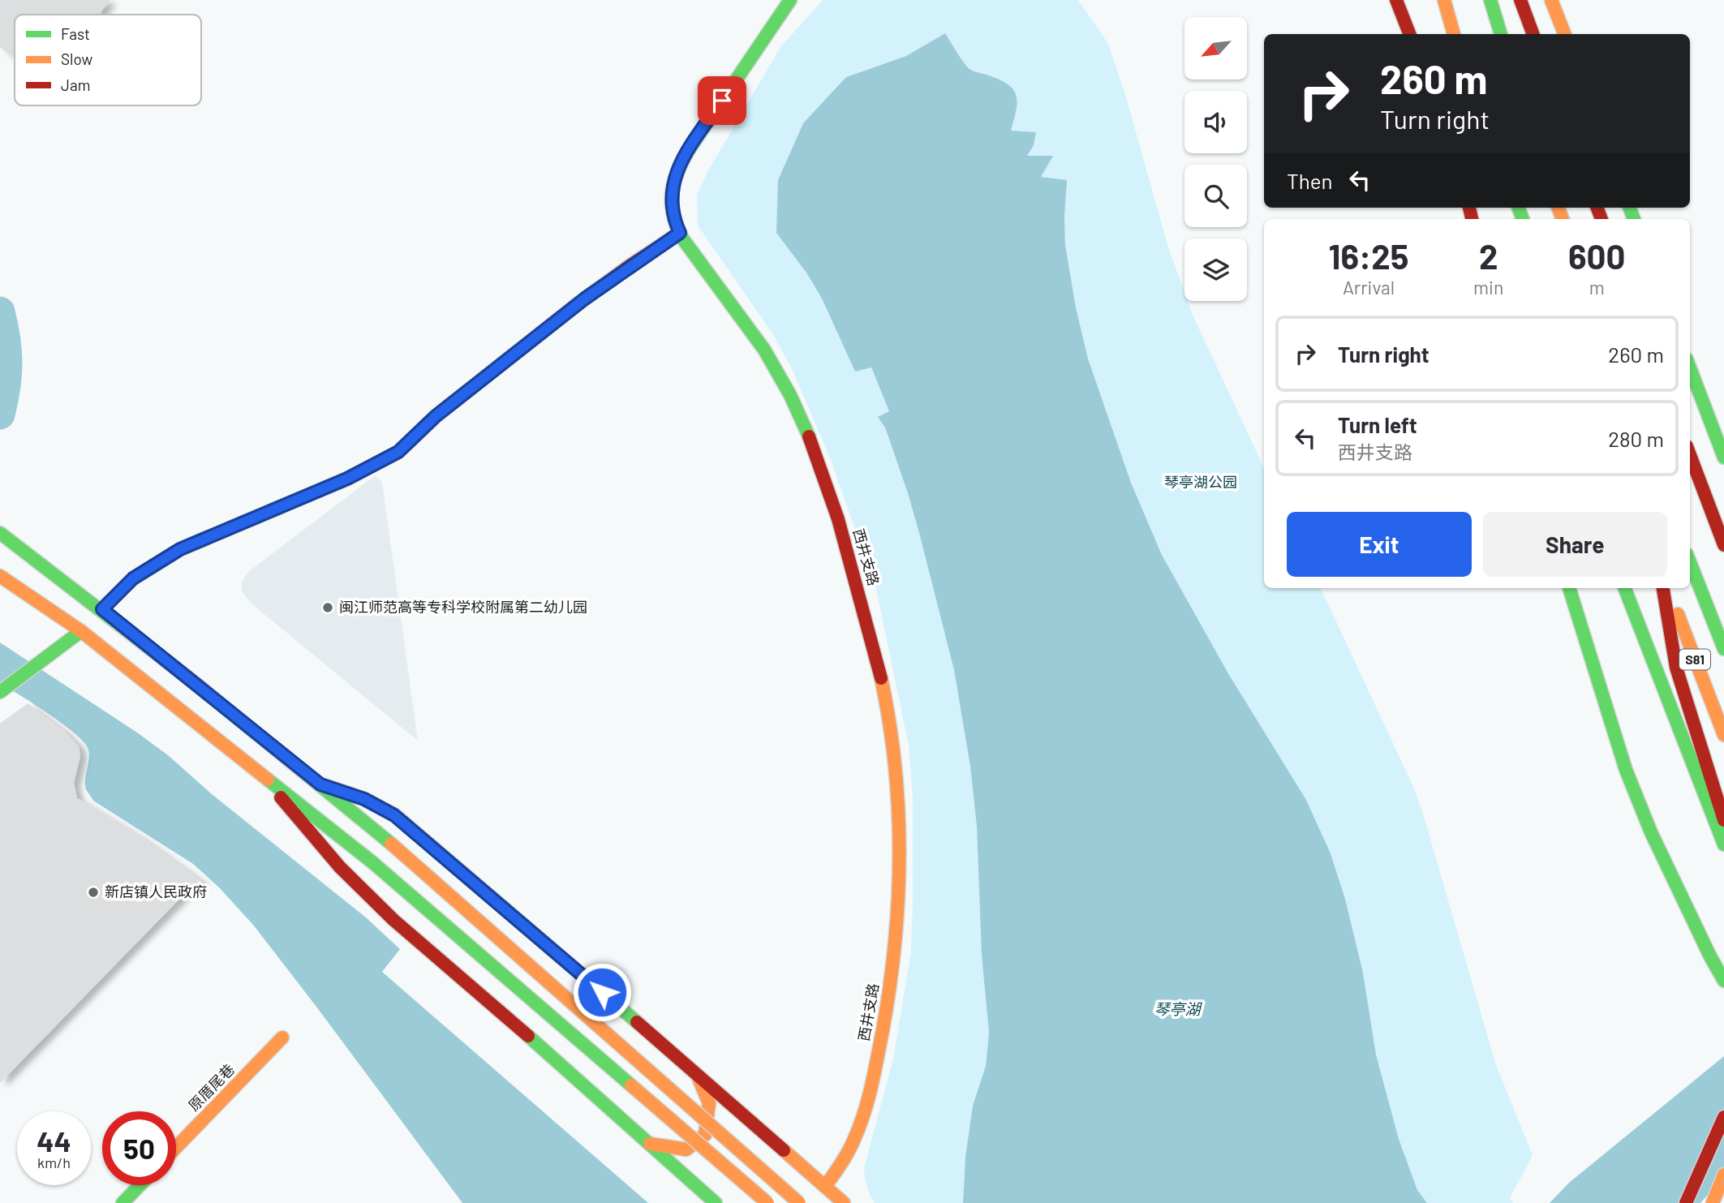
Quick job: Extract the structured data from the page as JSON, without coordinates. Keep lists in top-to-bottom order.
{
  "streets": {
    "main road": ["西井支路", "S81", "原厝尾巷"]
  },
  "water": ["琴亭湖"],
  "parks": ["琴亭湖公园"],
  "places": ["闽江师范高等专科学校附属第二幼儿园", "新店镇人民政府"],
  "legend": ["Fast", "Slow", "Jam"],
  "north": "bottom left",
  "page": {
    "turn": ["260 m", "Turn right"],
    "then": "Then",
    "eta": [
      "16:25",
      "Arrival",
      "2",
      "min",
      "600",
      "m"
    ],
    "list": [
      {
        "name": "Turn right",
        "value": "260 m"
      },
      {
        "name": "Turn left",
        "note": "西井支路",
        "value": "280 m"
      }
    ],
    "buttons": ["Exit", "Share"],
    "speed": "44 km/h",
    "limit": "50"
  }
}
